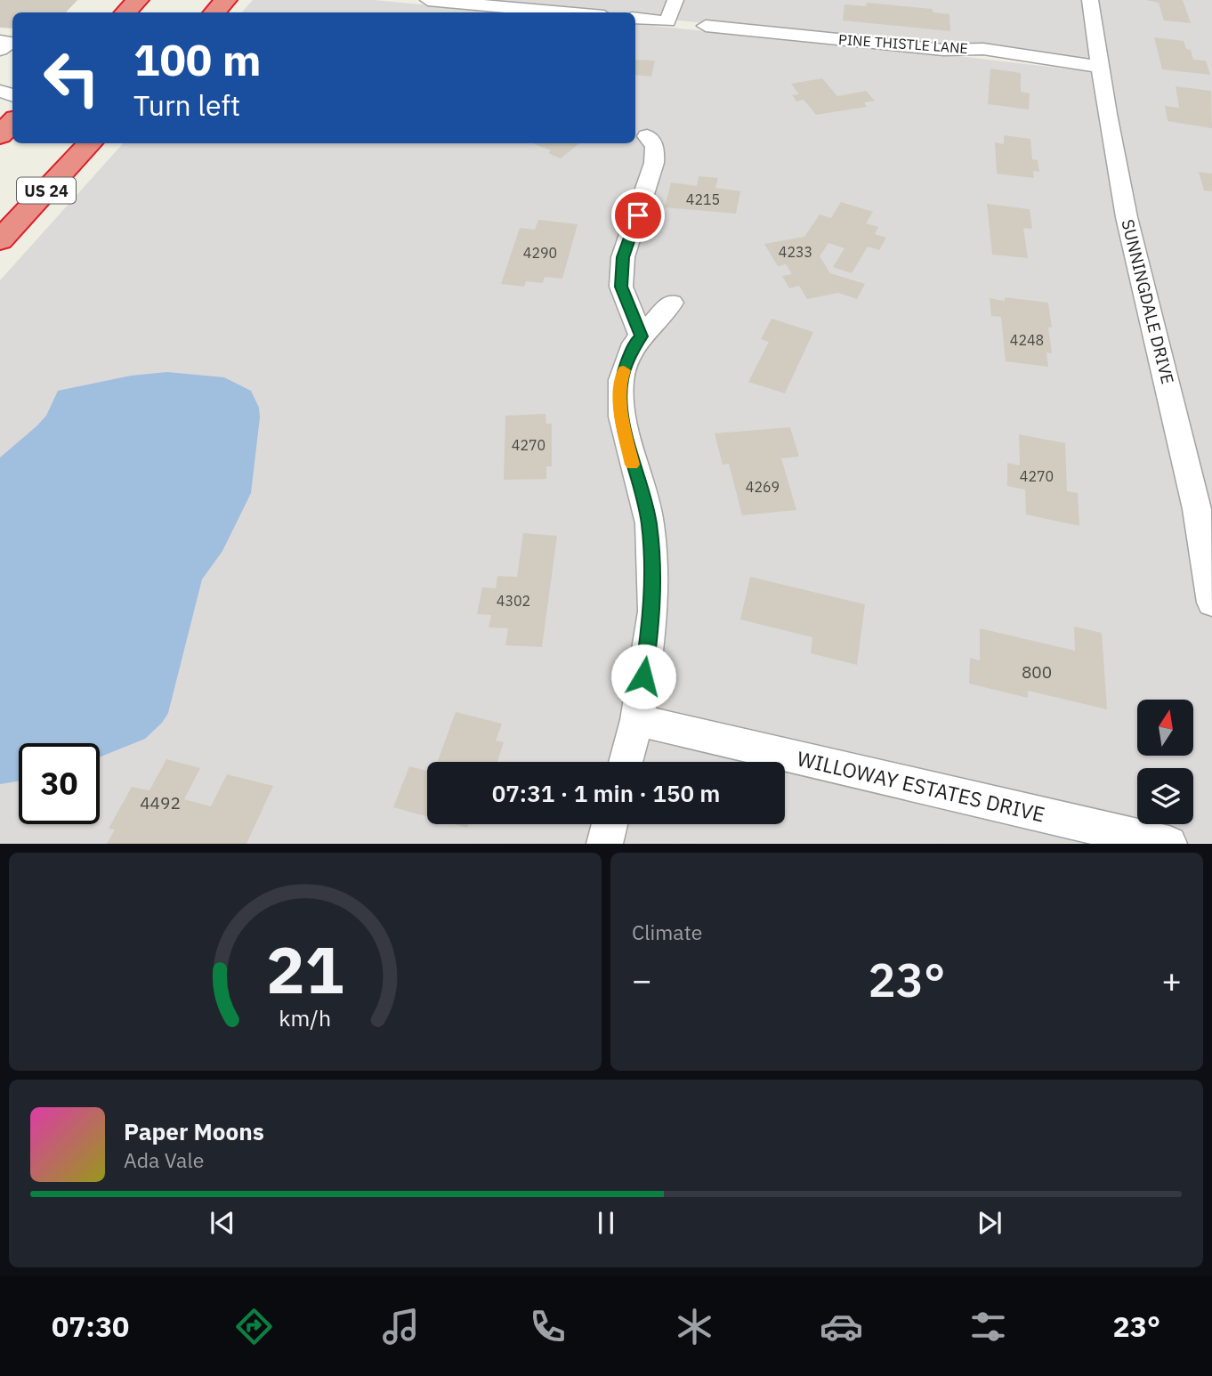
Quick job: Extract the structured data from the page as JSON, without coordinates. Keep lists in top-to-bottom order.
{
  "streets": {
    "highway": ["US 24"],
    "street": ["PINE THISTLE LANE", "SUNNINGDALE DRIVE", "WILLOWAY ESTATES DRIVE"]
  },
  "crossings": [
    ["PINE THISTLE LANE", "SUNNINGDALE DRIVE"]
  ],
  "house_numbers": [
    "4215",
    "4233",
    "4290",
    "4248",
    "4270",
    "4270",
    "4269",
    "4302",
    "800",
    "4492"
  ],
  "north": "top",
  "page": {
    "turn": ["100 m", "Turn left"],
    "limit": "30",
    "trip": "07:31 · 1 min · 150 m",
    "tile": "Climate",
    "heat": ["−", "23°", "+"],
    "song": ["Paper Moons", "Ada Vale"],
    "tabs": ["07:30", "23°"],
    "gauge": ["21", "km/h"]
  }
}
